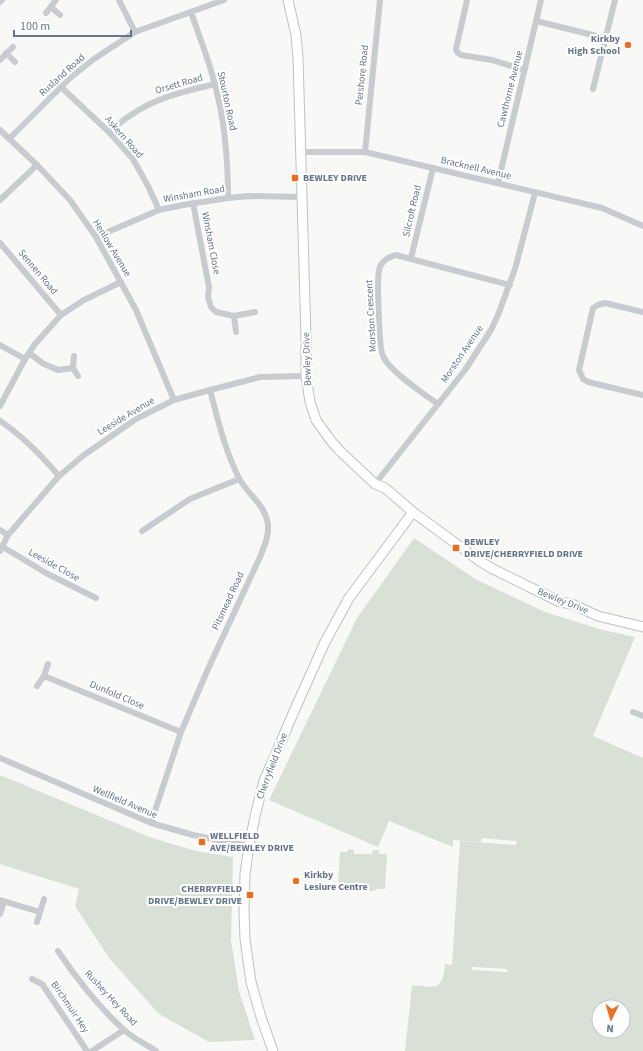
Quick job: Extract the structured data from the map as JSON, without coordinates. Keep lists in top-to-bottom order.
{
  "streets": {
    "street": [
      "Rusland Road",
      "Pershore Road",
      "Orsett Road",
      "Cawthorne Avenue",
      "Stourton Road",
      "Askern Road",
      "Bracknell Avenue",
      "Winsham Road",
      "Silcroft Road",
      "Winsham Close",
      "Henlow Avenue",
      "Sennen Road",
      "Morston Crescent",
      "Morston Avenue",
      "Bewley Drive",
      "Leeside Avenue",
      "Leeside Close",
      "Pitsmead Road",
      "Dunfold Close",
      "Cherryfield Drive",
      "Wellfield Avenue",
      "Rushey Hey Road",
      "Birchmuir Hey"
    ]
  },
  "crossings": [
    ["Rusland Road", "Stourton Road"],
    ["Rusland Road", "Askern Road"],
    ["Rusland Road", "Henlow Avenue"],
    ["Pershore Road", "Bracknell Avenue"],
    ["Orsett Road", "Stourton Road"],
    ["Orsett Road", "Askern Road"],
    ["Cawthorne Avenue", "Bracknell Avenue"],
    ["Stourton Road", "Winsham Road"],
    ["Askern Road", "Winsham Road"],
    ["Bracknell Avenue", "Silcroft Road"],
    ["Bracknell Avenue", "Morston Avenue"],
    ["Bracknell Avenue", "Bewley Drive"],
    ["Winsham Road", "Winsham Close"],
    ["Winsham Road", "Henlow Avenue"],
    ["Winsham Road", "Bewley Drive"],
    ["Silcroft Road", "Morston Crescent"],
    ["Henlow Avenue", "Leeside Avenue"],
    ["Morston Crescent", "Morston Avenue"],
    ["Morston Avenue", "Bewley Drive"],
    ["Bewley Drive", "Leeside Avenue"],
    ["Bewley Drive", "Cherryfield Drive"],
    ["Leeside Avenue", "Leeside Close"],
    ["Leeside Avenue", "Pitsmead Road"],
    ["Pitsmead Road", "Dunfold Close"],
    ["Pitsmead Road", "Wellfield Avenue"],
    ["Cherryfield Drive", "Wellfield Avenue"]
  ],
  "places": {
    "other": ["Kirkby High School", "Kirkby Lesiure Centre"],
    "transit": [
      "BEWLEY DRIVE",
      "BEWLEY DRIVE/CHERRYFIELD DRIVE",
      "WELLFIELD AVE/BEWLEY DRIVE",
      "CHERRYFIELD DRIVE/BEWLEY DRIVE"
    ]
  },
  "scale_bar": "100 m",
  "north": "bottom"
}
